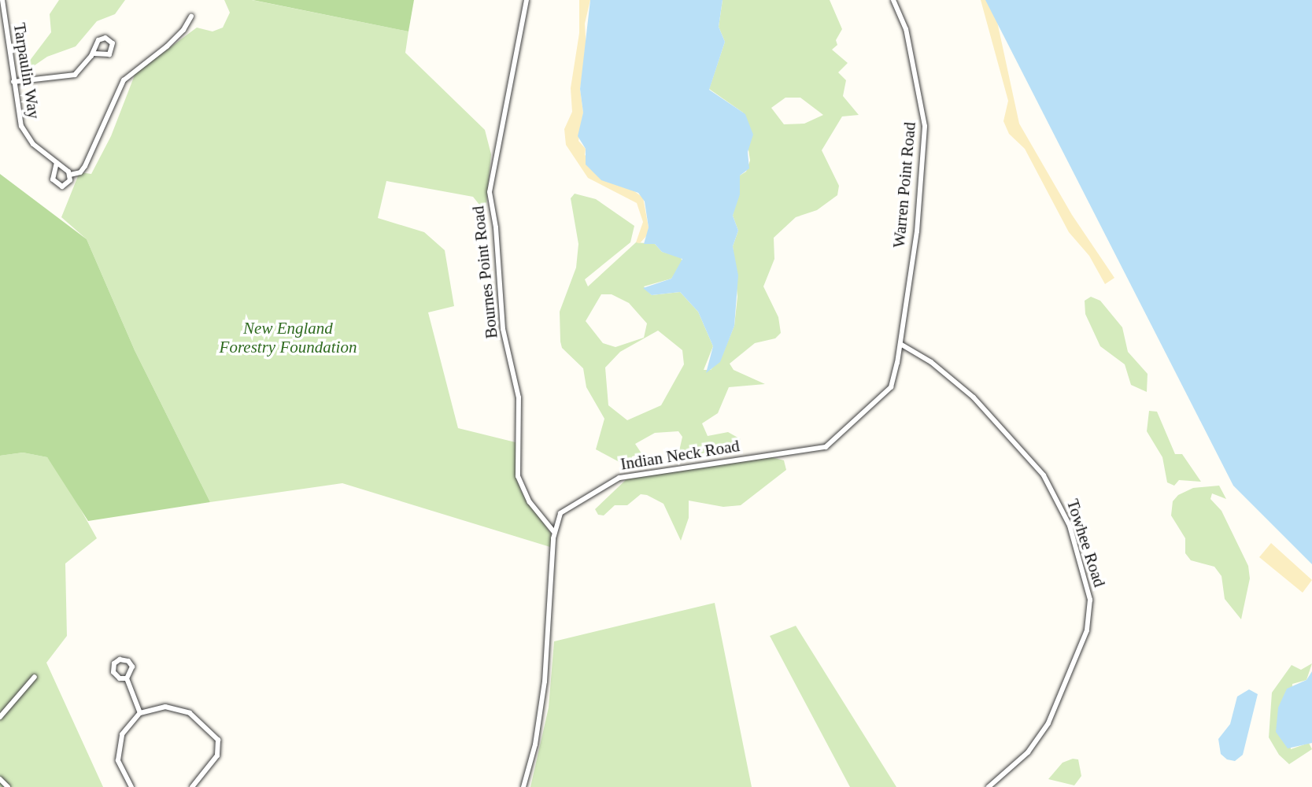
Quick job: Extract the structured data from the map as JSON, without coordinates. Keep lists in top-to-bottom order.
{
  "streets": {
    "street": [
      "Tarpaulin Way",
      "Warren Point Road",
      "Bournes Point Road",
      "Indian Neck Road",
      "Towhee Road"
    ]
  },
  "crossings": [
    ["Warren Point Road", "Indian Neck Road"],
    ["Bournes Point Road", "Indian Neck Road"],
    ["Indian Neck Road", "Towhee Road"]
  ],
  "parks": ["New England Forestry Foundation"]
}
